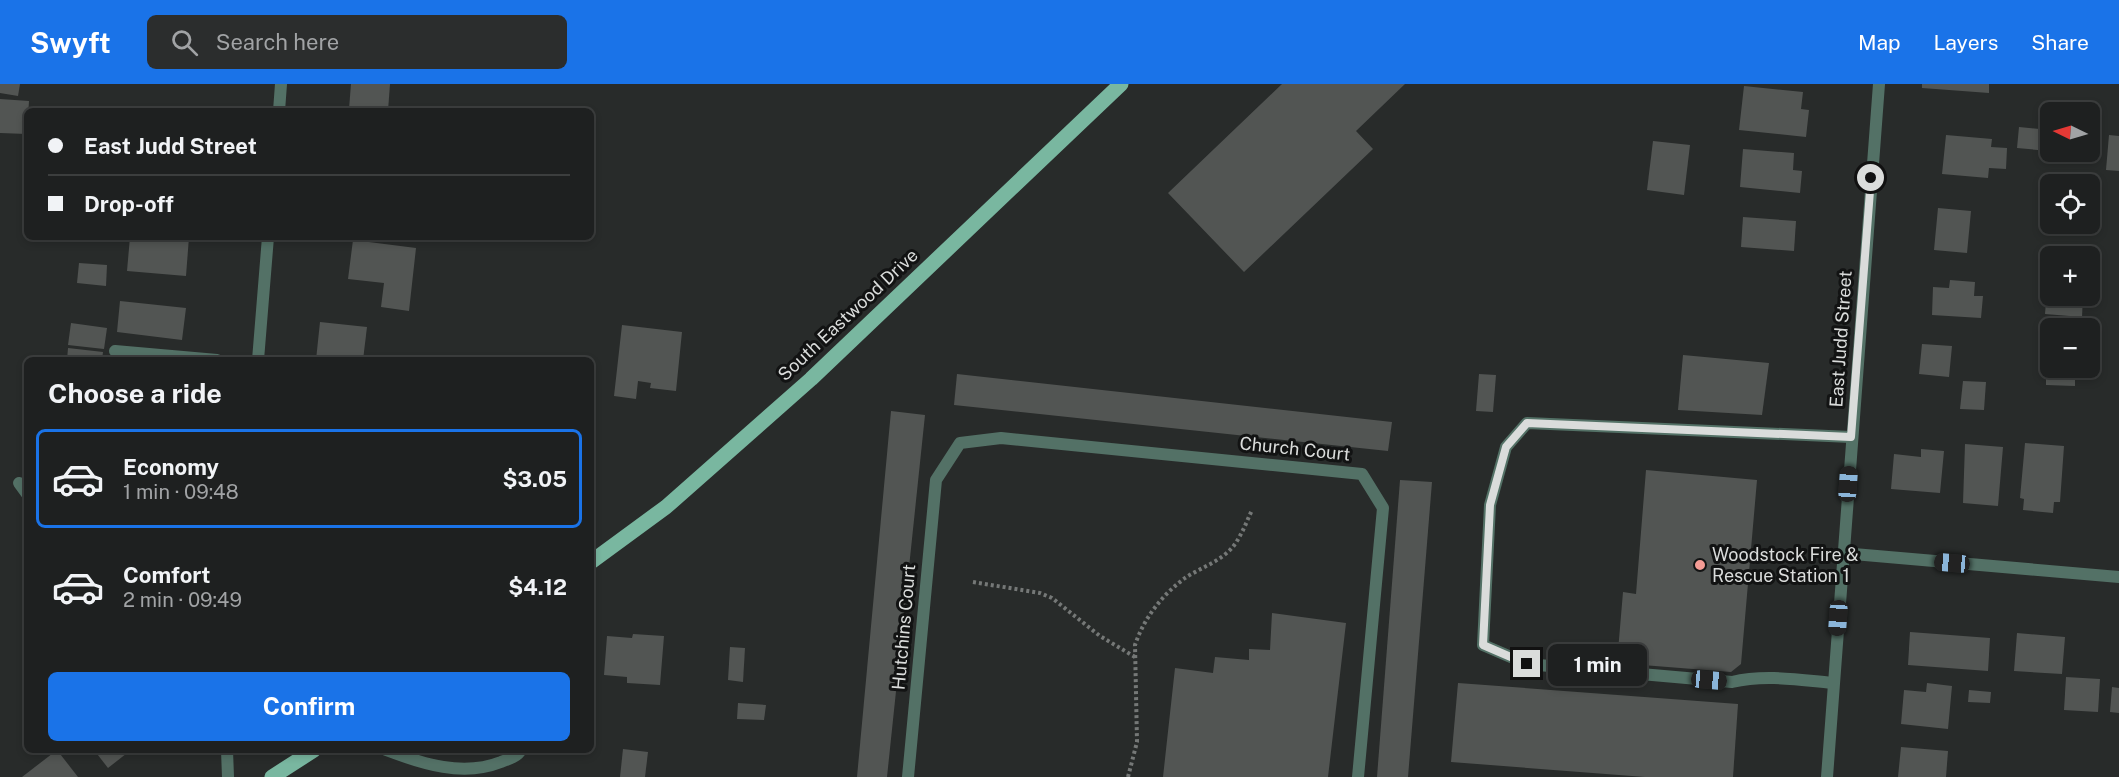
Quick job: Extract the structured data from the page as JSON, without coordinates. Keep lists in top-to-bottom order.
{
  "streets": {
    "main road": ["South Eastwood Drive"],
    "street": ["East Judd Street", "Church Court", "Hutchins Court"]
  },
  "crossings": [
    ["Church Court", "Hutchins Court"]
  ],
  "places": ["Woodstock Fire & Rescue Station 1"],
  "north": "left",
  "page": {
    "header": "Swyft",
    "search": "Search here",
    "nav": ["Map", "Layers", "Share"],
    "map_buttons": ["+", "−"],
    "banner": ["East Judd Street", "Drop-off"],
    "heading": "Choose a ride",
    "list": [
      {
        "name": "Economy",
        "note": "1 min · 09:48",
        "value": "$3.05"
      },
      {
        "name": "Comfort",
        "note": "2 min · 09:49",
        "value": "$4.12"
      }
    ],
    "bubble": "1 min",
    "buttons": "Confirm"
  }
}
